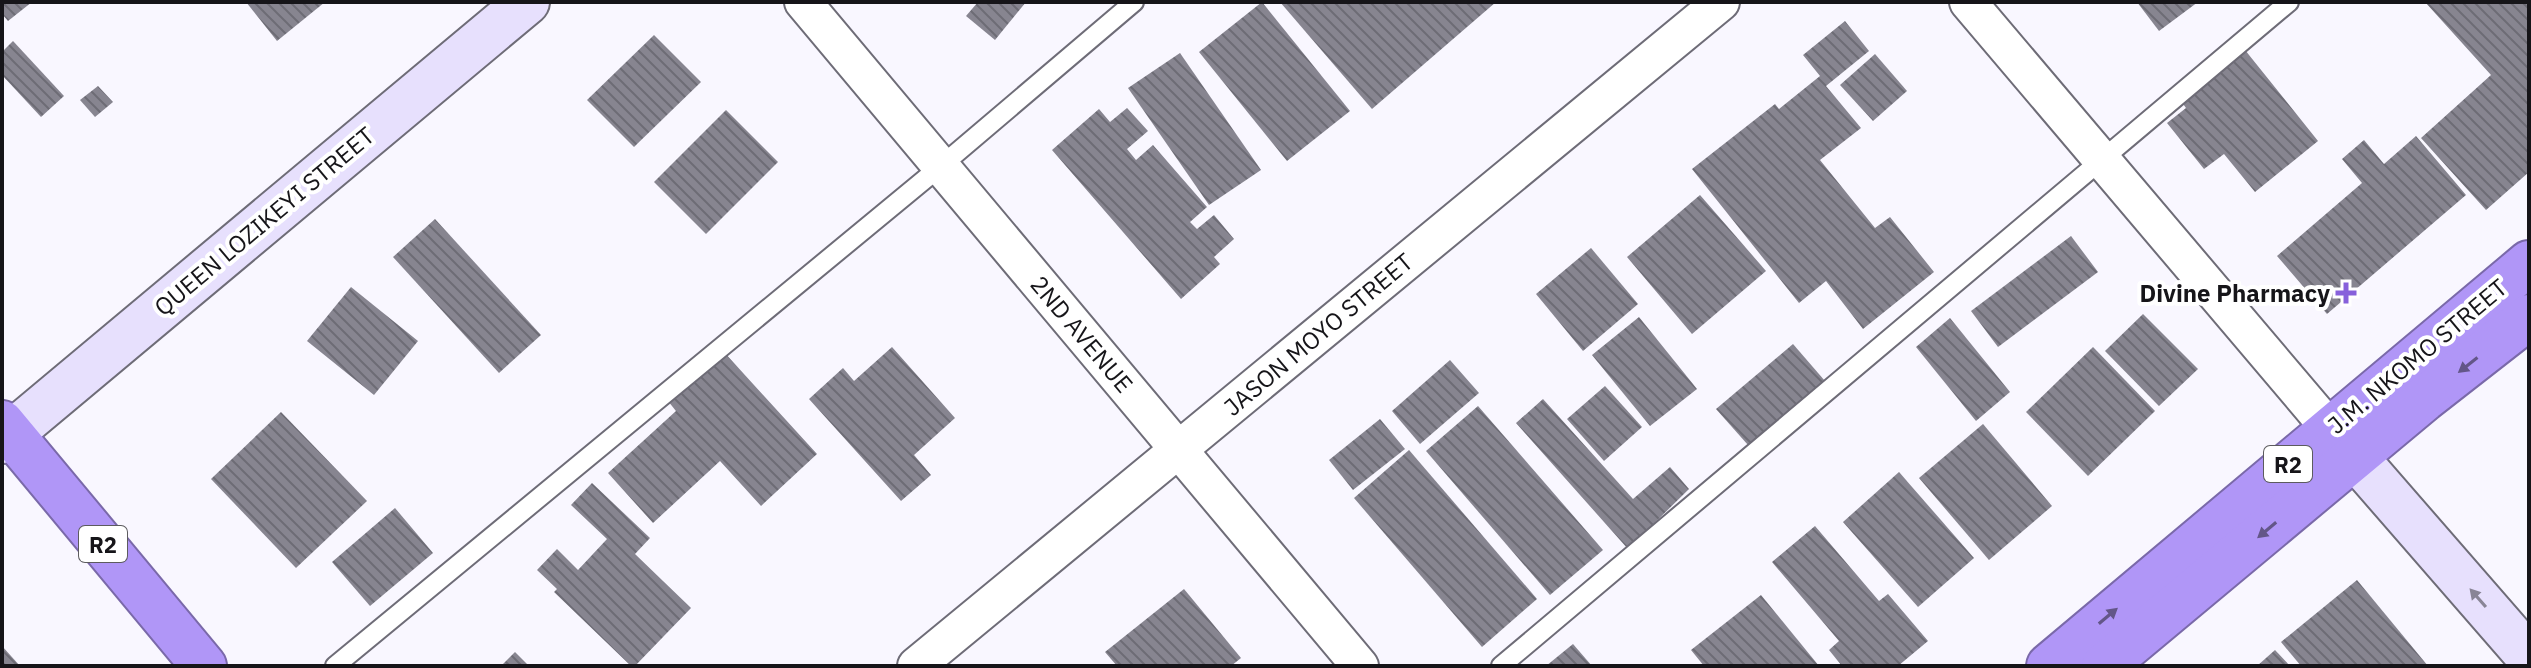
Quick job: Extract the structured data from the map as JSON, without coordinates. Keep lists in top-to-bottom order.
{
  "streets": {
    "highway": ["J.M. NKOMO STREET", "R2"],
    "street": ["QUEEN LOZIKEYI STREET", "2ND AVENUE", "JASON MOYO STREET"]
  },
  "crossings": [
    ["QUEEN LOZIKEYI STREET", "R2"],
    ["2ND AVENUE", "JASON MOYO STREET"]
  ],
  "places": {
    "health": ["Divine Pharmacy"]
  }
}
